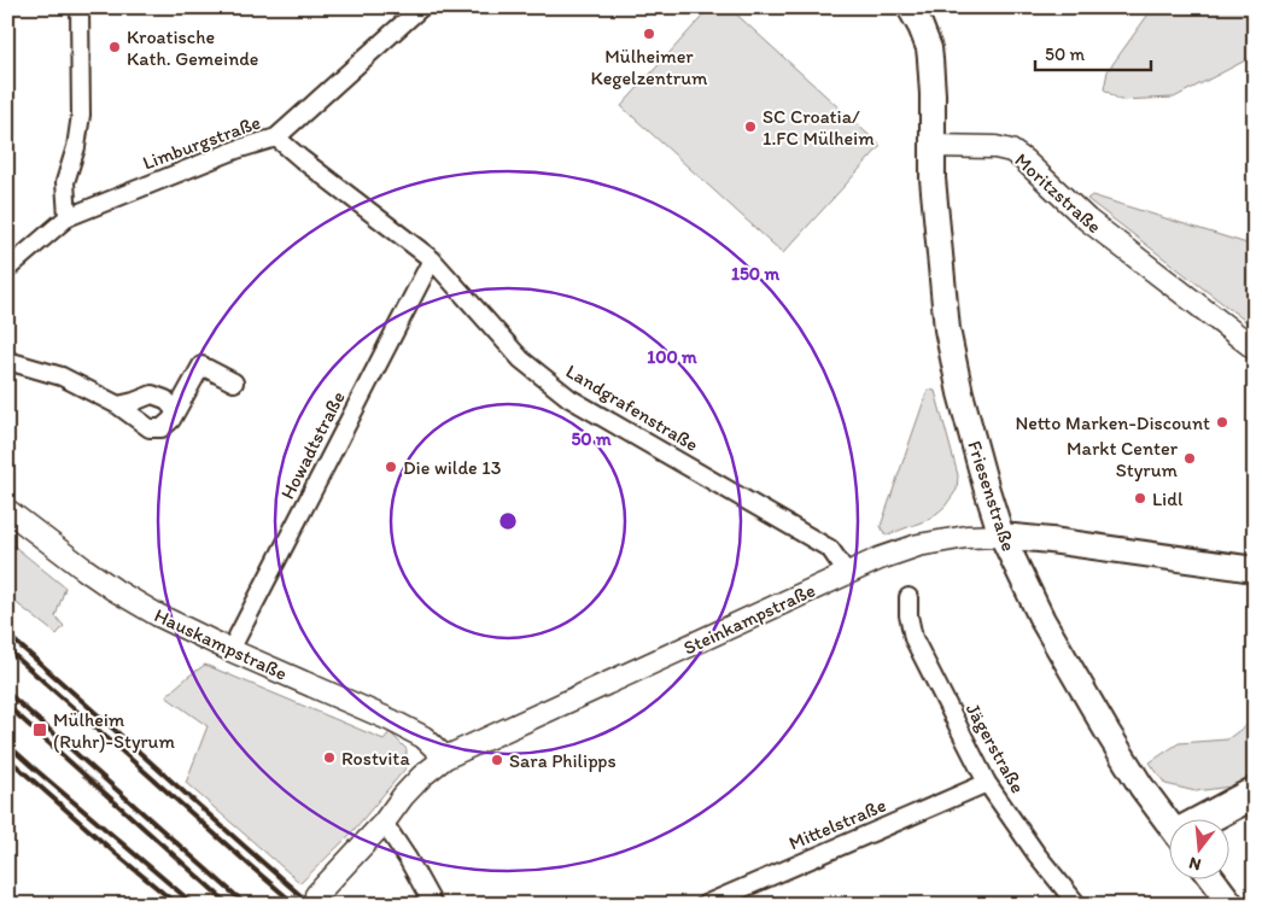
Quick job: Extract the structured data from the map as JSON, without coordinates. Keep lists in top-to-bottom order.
{
  "streets": {
    "main road": ["Friesenstraße", "Steinkampstraße"],
    "street": [
      "Limburgstraße",
      "Moritzstraße",
      "Landgrafenstraße",
      "Howadtstraße",
      "Hauskampstraße",
      "Jägerstraße",
      "Mittelstraße"
    ]
  },
  "crossings": [
    ["Limburgstraße", "Landgrafenstraße"],
    ["Moritzstraße", "Friesenstraße"],
    ["Landgrafenstraße", "Howadtstraße"],
    ["Landgrafenstraße", "Steinkampstraße"],
    ["Howadtstraße", "Hauskampstraße"],
    ["Friesenstraße", "Steinkampstraße"],
    ["Steinkampstraße", "Hauskampstraße"],
    ["Jägerstraße", "Mittelstraße"]
  ],
  "places": {
    "other": [
      "Mülheimer Kegelzentrum",
      "Kroatische Kath. Gemeinde",
      "SC Croatia/ 1.FC Mülheim",
      "Netto Marken-Discount",
      "Markt Center Styrum",
      "Die wilde 13",
      "Lidl",
      "Rostvita",
      "Sara Philipps"
    ],
    "transit": ["Mülheim (Ruhr)-Styrum"]
  },
  "scale_bar": "50 m",
  "north": "bottom",
  "rings": ["150 m", "100 m", "50 m"]
}
